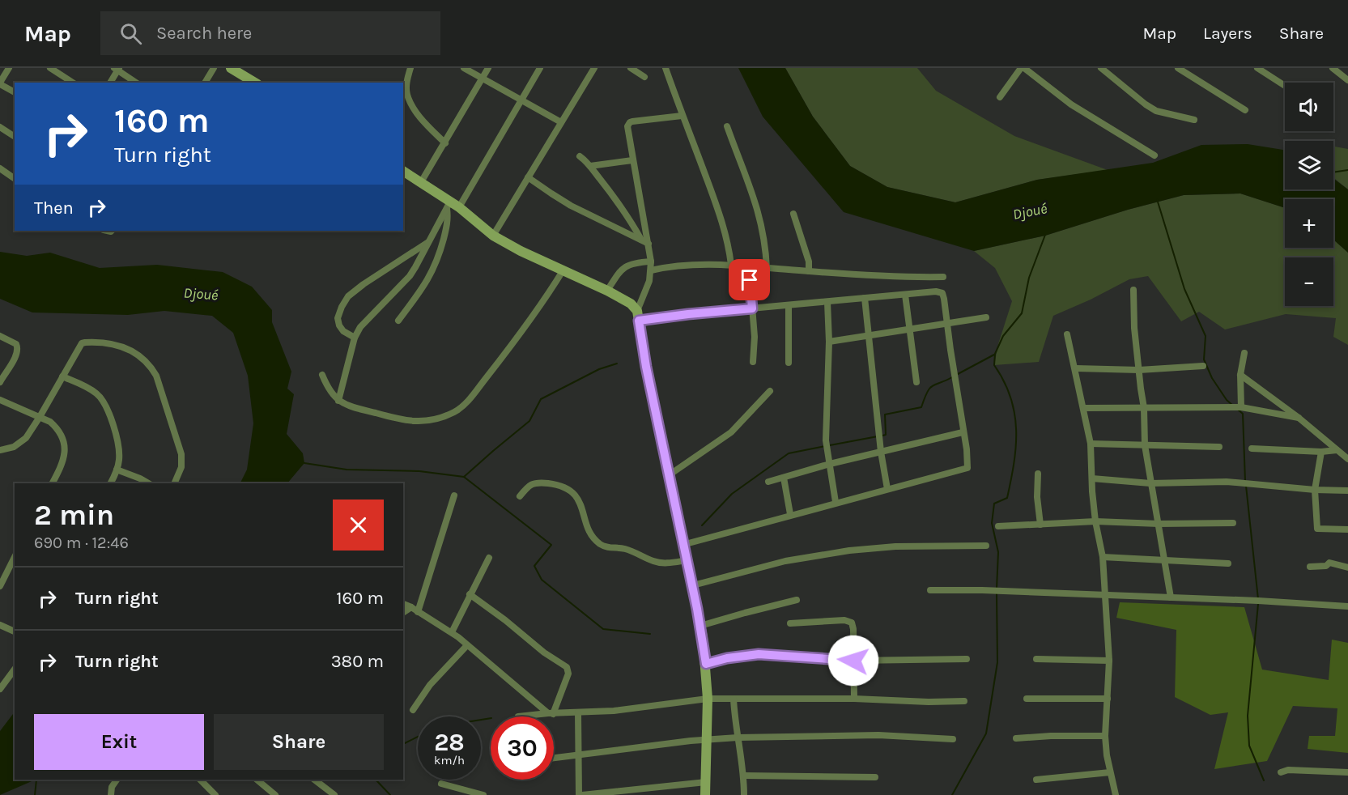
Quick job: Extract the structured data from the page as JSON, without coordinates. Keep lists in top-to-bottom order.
{
  "water": ["Djoué"],
  "page": {
    "header": "Map",
    "search": "Search here",
    "nav": ["Map", "Layers", "Share"],
    "map_buttons": ["+", "−"],
    "turn": ["160 m", "Turn right"],
    "then": "Then",
    "heading": ["2 min", "690 m · 12:46"],
    "list": [
      {
        "name": "Turn right",
        "value": "160 m"
      },
      {
        "name": "Turn right",
        "value": "380 m"
      }
    ],
    "buttons": ["Exit", "Share"],
    "speed": "28 km/h",
    "limit": "30"
  }
}
